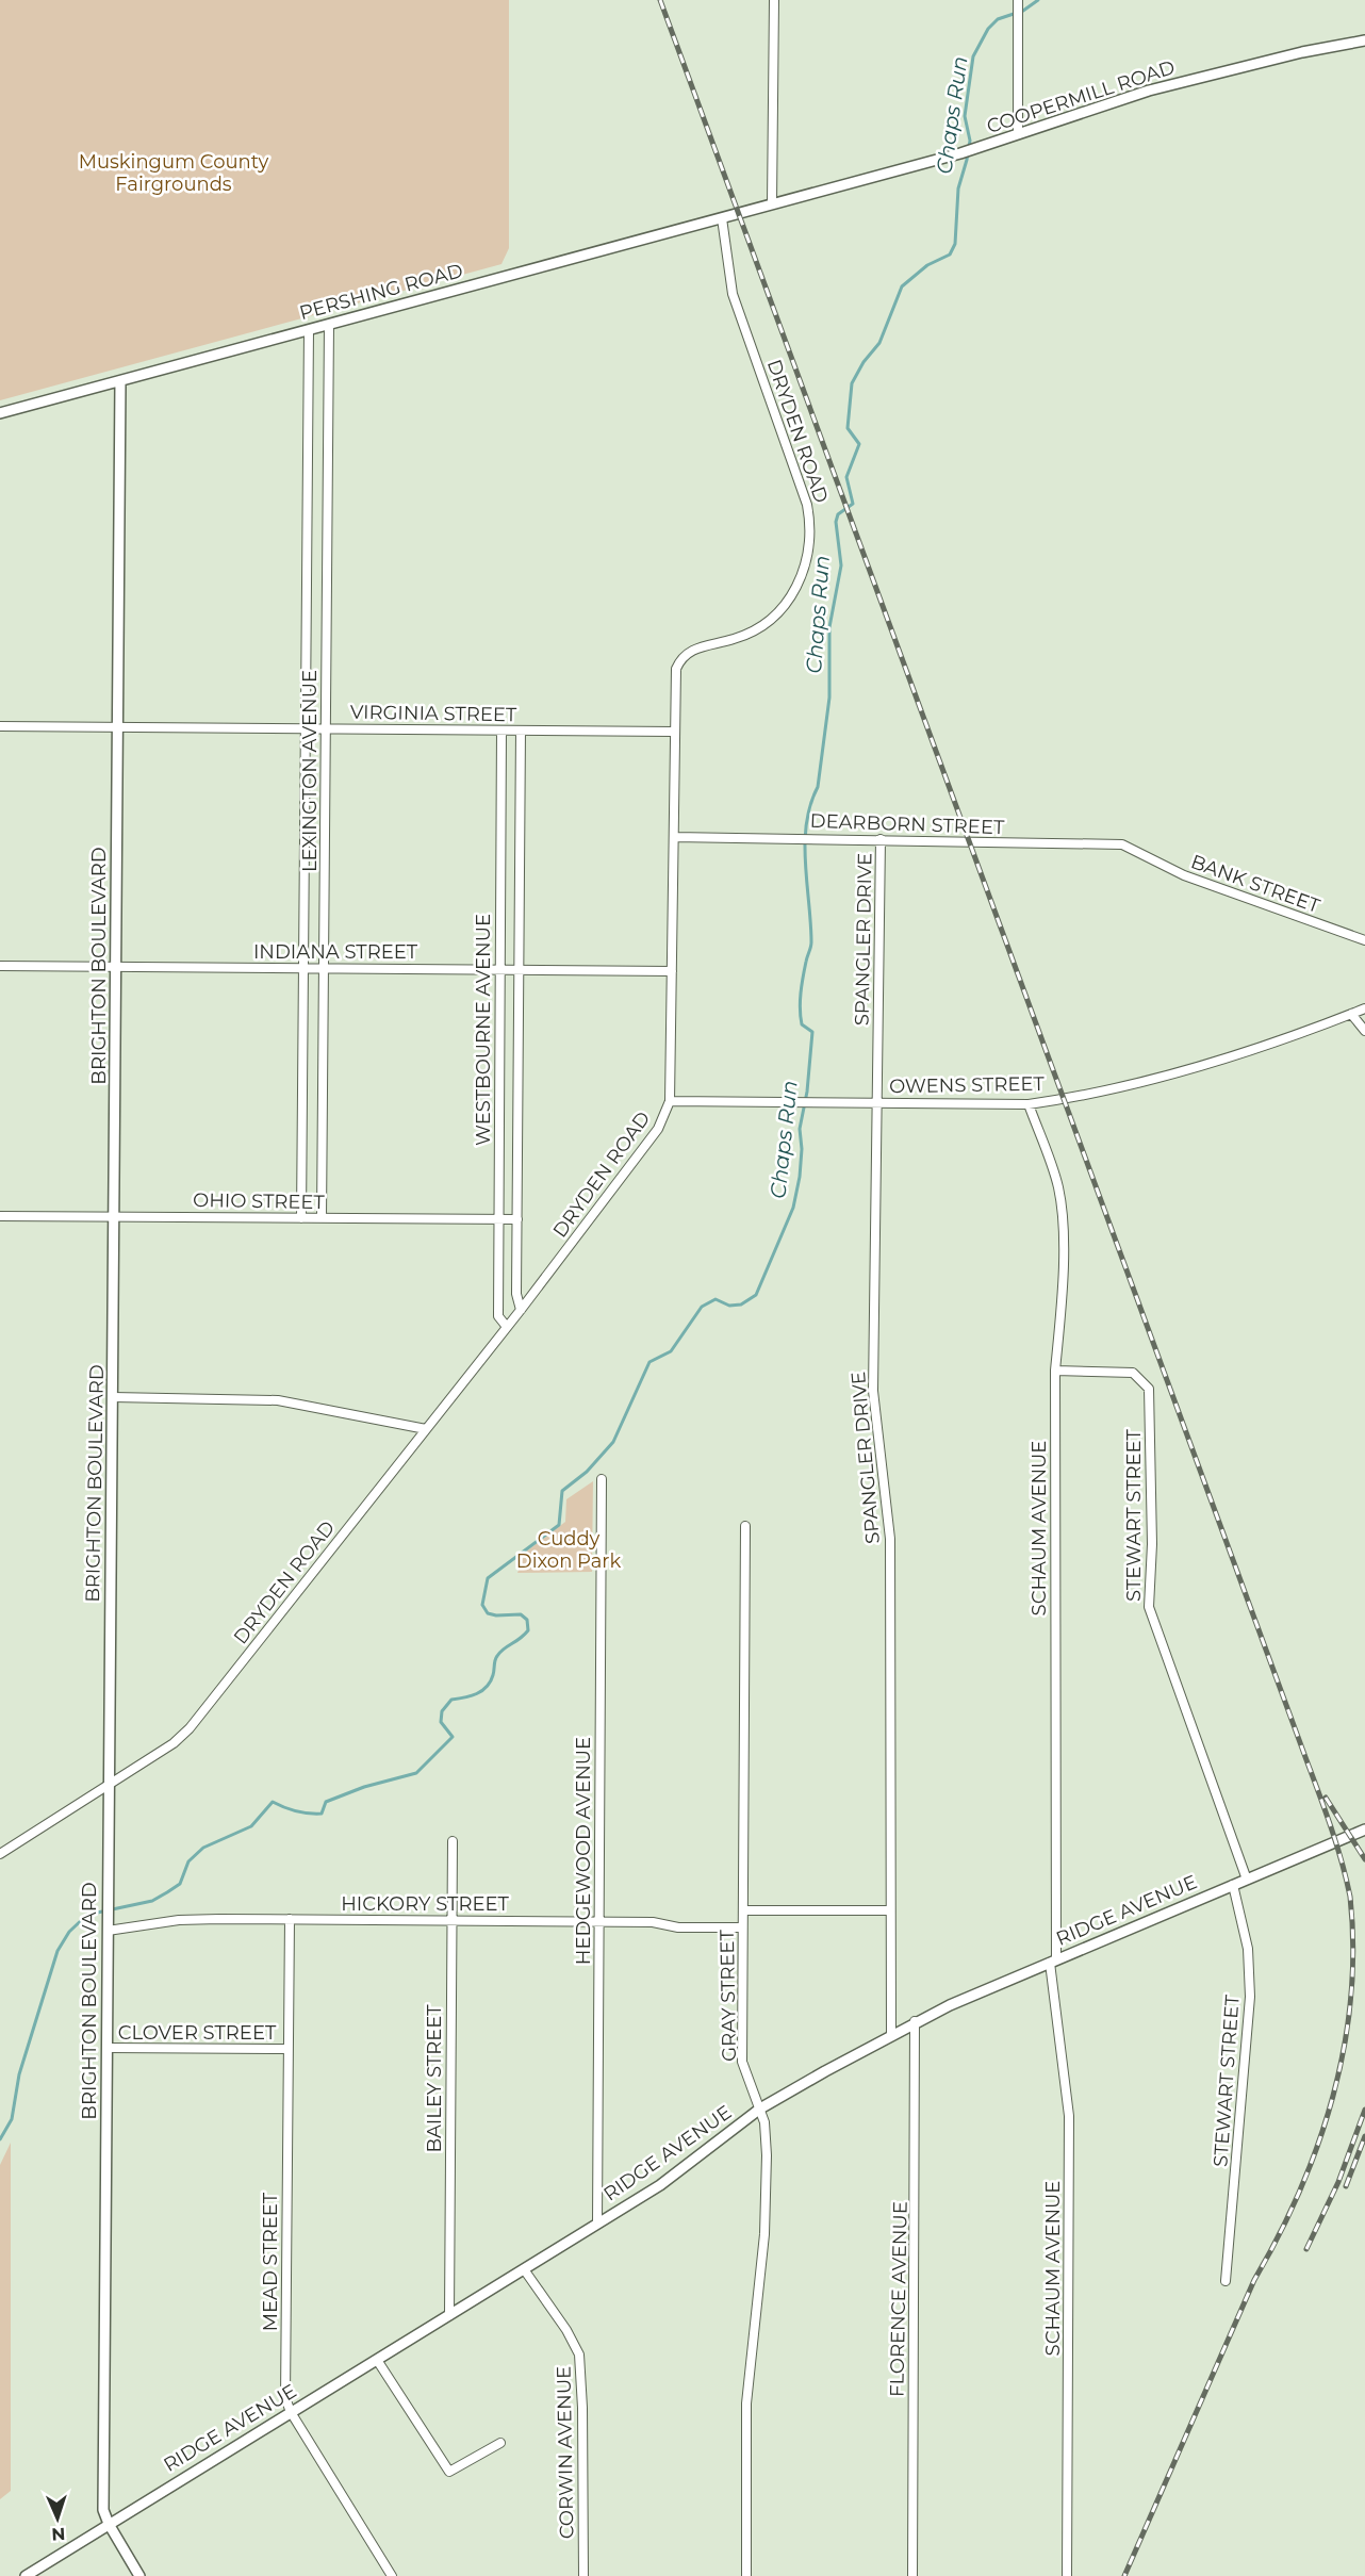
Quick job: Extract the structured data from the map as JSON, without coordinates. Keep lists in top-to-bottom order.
{
  "streets": {
    "street": [
      "COOPERMILL ROAD",
      "PERSHING ROAD",
      "DRYDEN ROAD",
      "VIRGINIA STREET",
      "LEXINGTON AVENUE",
      "DEARBORN STREET",
      "BANK STREET",
      "SPANGLER DRIVE",
      "INDIANA STREET",
      "BRIGHTON BOULEVARD",
      "WESTBOURNE AVENUE",
      "OWENS STREET",
      "OHIO STREET",
      "STEWART STREET",
      "SCHAUM AVENUE",
      "HEDGEWOOD AVENUE",
      "HICKORY STREET",
      "RIDGE AVENUE",
      "GRAY STREET",
      "CLOVER STREET",
      "BAILEY STREET",
      "MEAD STREET",
      "FLORENCE AVENUE",
      "CORWIN AVENUE"
    ]
  },
  "crossings": [
    ["COOPERMILL ROAD", "PERSHING ROAD"],
    ["PERSHING ROAD", "DRYDEN ROAD"],
    ["PERSHING ROAD", "LEXINGTON AVENUE"],
    ["PERSHING ROAD", "BRIGHTON BOULEVARD"],
    ["DRYDEN ROAD", "VIRGINIA STREET"],
    ["DRYDEN ROAD", "DEARBORN STREET"],
    ["DRYDEN ROAD", "INDIANA STREET"],
    ["DRYDEN ROAD", "BRIGHTON BOULEVARD"],
    ["DRYDEN ROAD", "WESTBOURNE AVENUE"],
    ["DRYDEN ROAD", "OWENS STREET"],
    ["VIRGINIA STREET", "LEXINGTON AVENUE"],
    ["VIRGINIA STREET", "BRIGHTON BOULEVARD"],
    ["VIRGINIA STREET", "WESTBOURNE AVENUE"],
    ["LEXINGTON AVENUE", "INDIANA STREET"],
    ["LEXINGTON AVENUE", "OHIO STREET"],
    ["DEARBORN STREET", "BANK STREET"],
    ["DEARBORN STREET", "SPANGLER DRIVE"],
    ["SPANGLER DRIVE", "OWENS STREET"],
    ["SPANGLER DRIVE", "RIDGE AVENUE"],
    ["INDIANA STREET", "BRIGHTON BOULEVARD"],
    ["INDIANA STREET", "WESTBOURNE AVENUE"],
    ["BRIGHTON BOULEVARD", "OHIO STREET"],
    ["BRIGHTON BOULEVARD", "HICKORY STREET"],
    ["BRIGHTON BOULEVARD", "RIDGE AVENUE"],
    ["BRIGHTON BOULEVARD", "CLOVER STREET"],
    ["WESTBOURNE AVENUE", "OHIO STREET"],
    ["OWENS STREET", "SCHAUM AVENUE"],
    ["STEWART STREET", "SCHAUM AVENUE"],
    ["STEWART STREET", "RIDGE AVENUE"],
    ["SCHAUM AVENUE", "RIDGE AVENUE"],
    ["HEDGEWOOD AVENUE", "HICKORY STREET"],
    ["HEDGEWOOD AVENUE", "RIDGE AVENUE"],
    ["HICKORY STREET", "GRAY STREET"],
    ["HICKORY STREET", "BAILEY STREET"],
    ["HICKORY STREET", "MEAD STREET"],
    ["RIDGE AVENUE", "GRAY STREET"],
    ["RIDGE AVENUE", "BAILEY STREET"],
    ["RIDGE AVENUE", "MEAD STREET"],
    ["RIDGE AVENUE", "FLORENCE AVENUE"],
    ["RIDGE AVENUE", "CORWIN AVENUE"],
    ["CLOVER STREET", "MEAD STREET"]
  ],
  "water": ["Chaps Run"],
  "parks": ["Muskingum County Fairgrounds", "Cuddy Dixon Park"],
  "north": "bottom"
}
